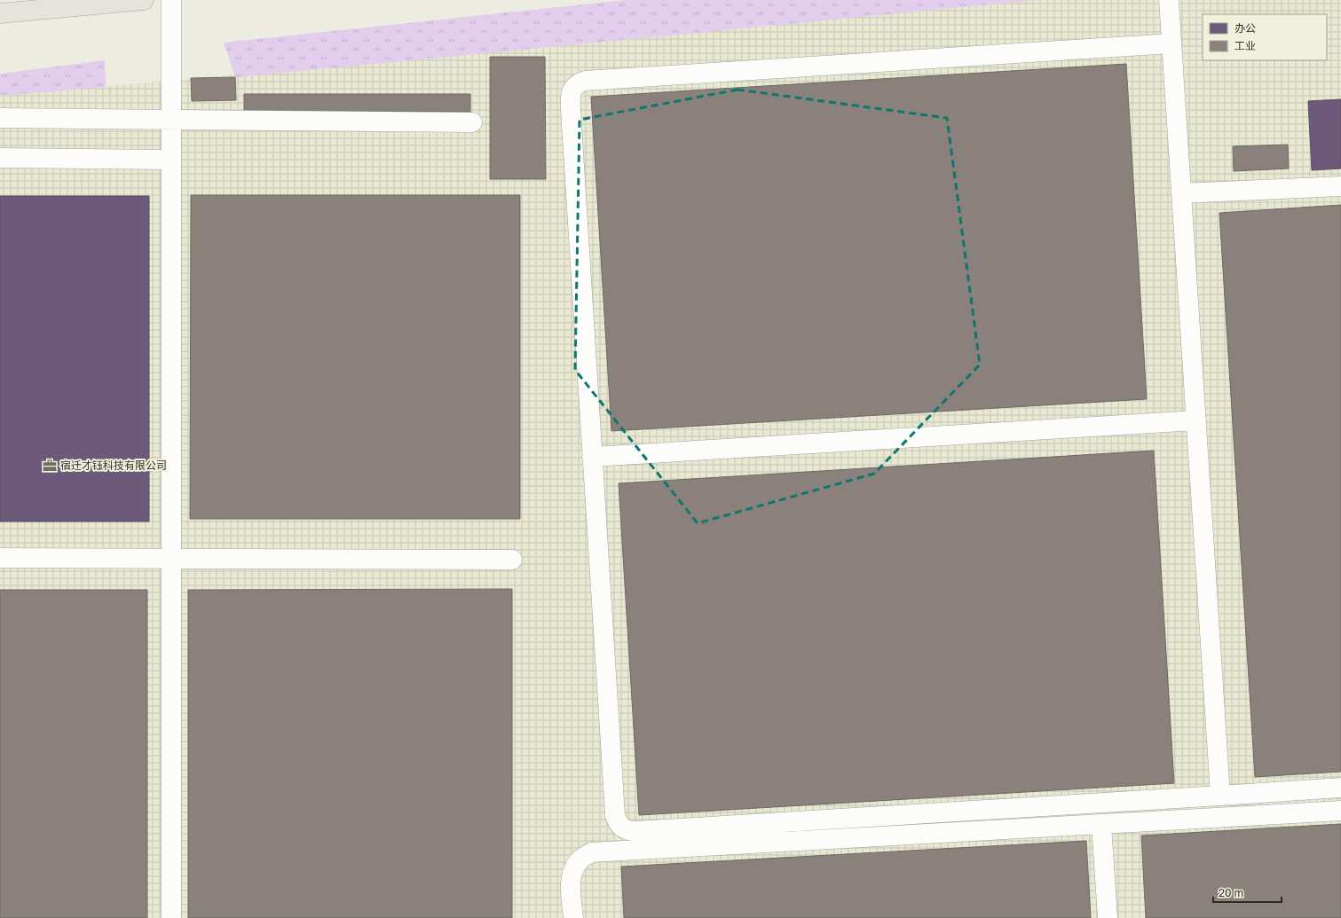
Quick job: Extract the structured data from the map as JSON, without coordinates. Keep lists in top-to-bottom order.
{
  "places": {
    "office": ["宿迁才钰科技有限公司"]
  },
  "legend": ["办公", "工业"],
  "scale_bar": "20 m"
}
